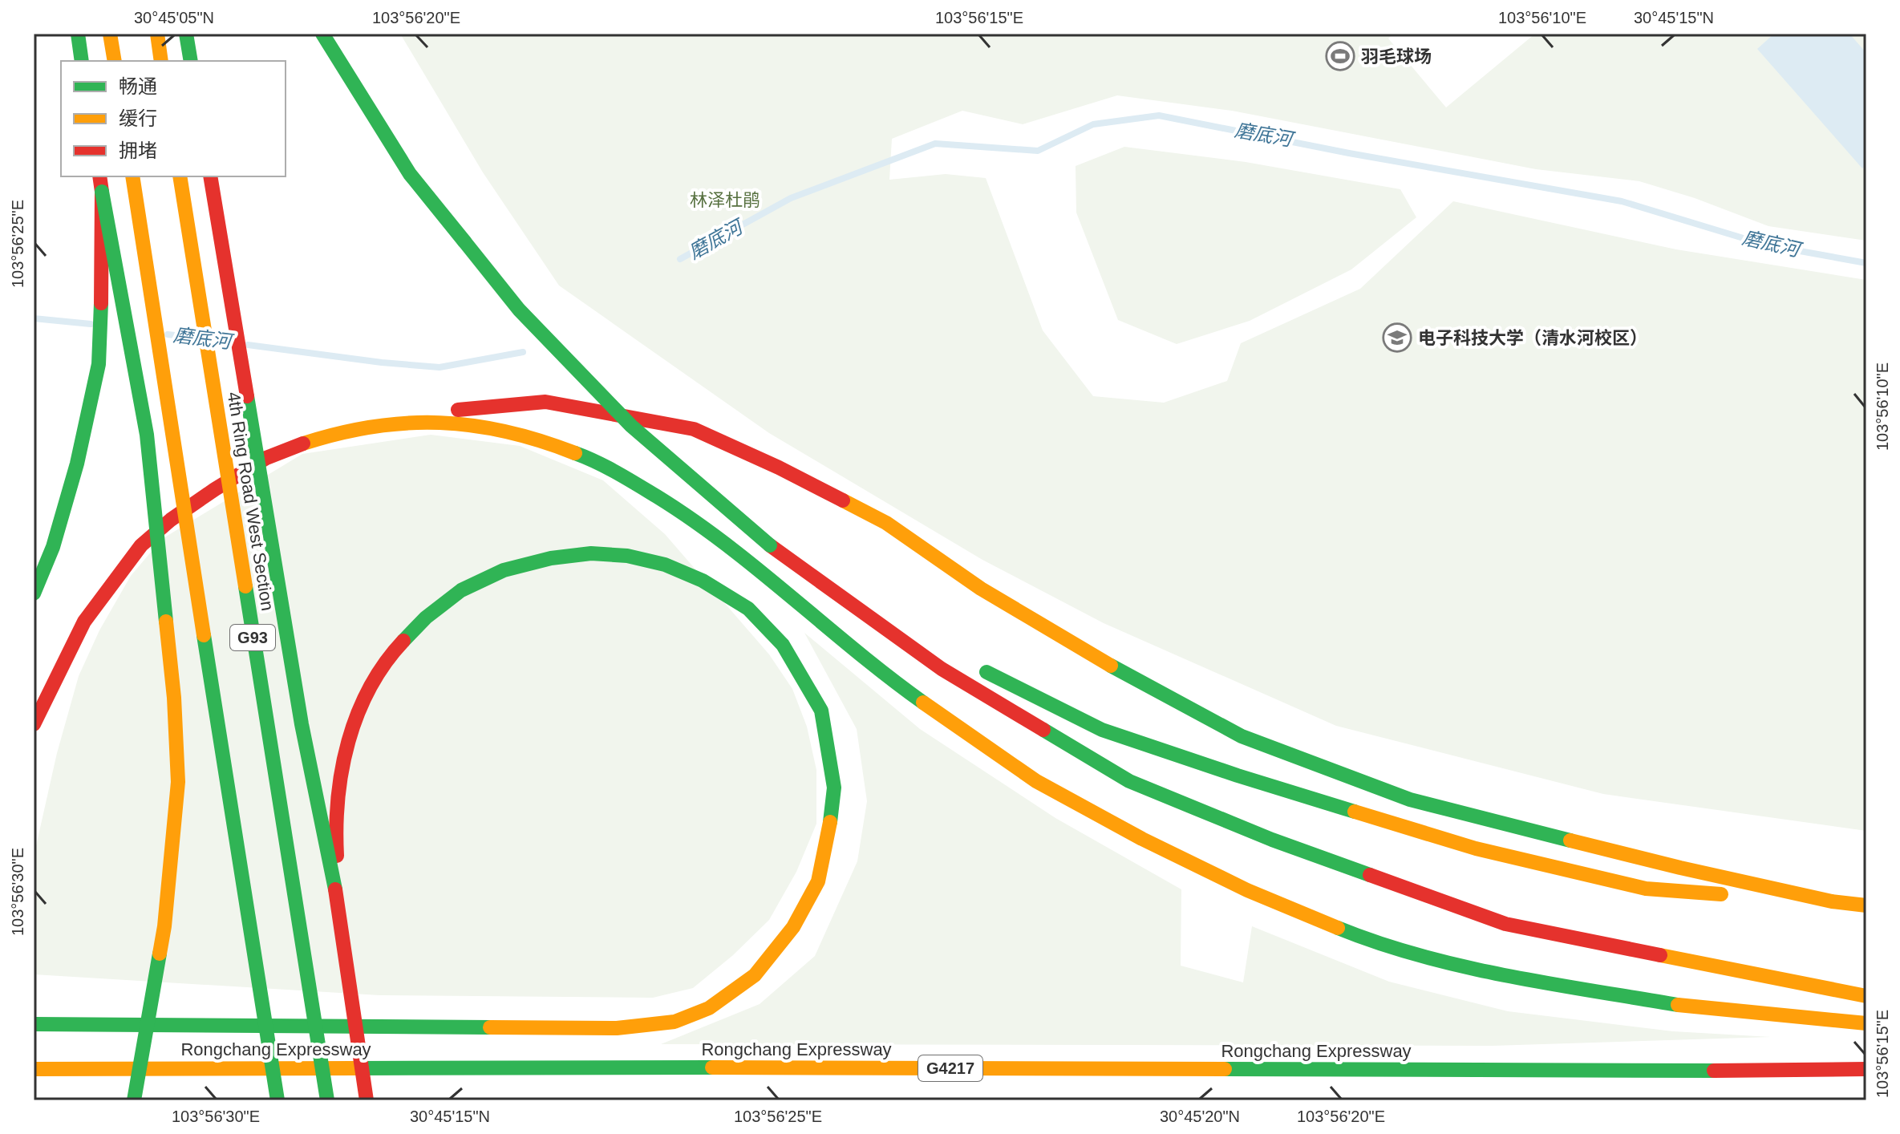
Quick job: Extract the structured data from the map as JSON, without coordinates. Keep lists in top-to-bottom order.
{
  "streets": {
    "highway": [
      "4th Ring Road West Section",
      "G93",
      "Rongchang Expressway",
      "G4217"
    ]
  },
  "water": ["磨底河"],
  "parks": ["林泽杜鹃"],
  "places": {
    "sports": ["羽毛球场"],
    "school or university": ["电子科技大学（清水河校区）"]
  },
  "legend": ["畅通", "缓行", "拥堵"],
  "coordinates": [
    "30°45'05\"N",
    "103°56'20\"E",
    "103°56'15\"E",
    "103°56'10\"E",
    "30°45'15\"N",
    "103°56'25\"E",
    "103°56'30\"E",
    "30°45'20\"N"
  ]
}
